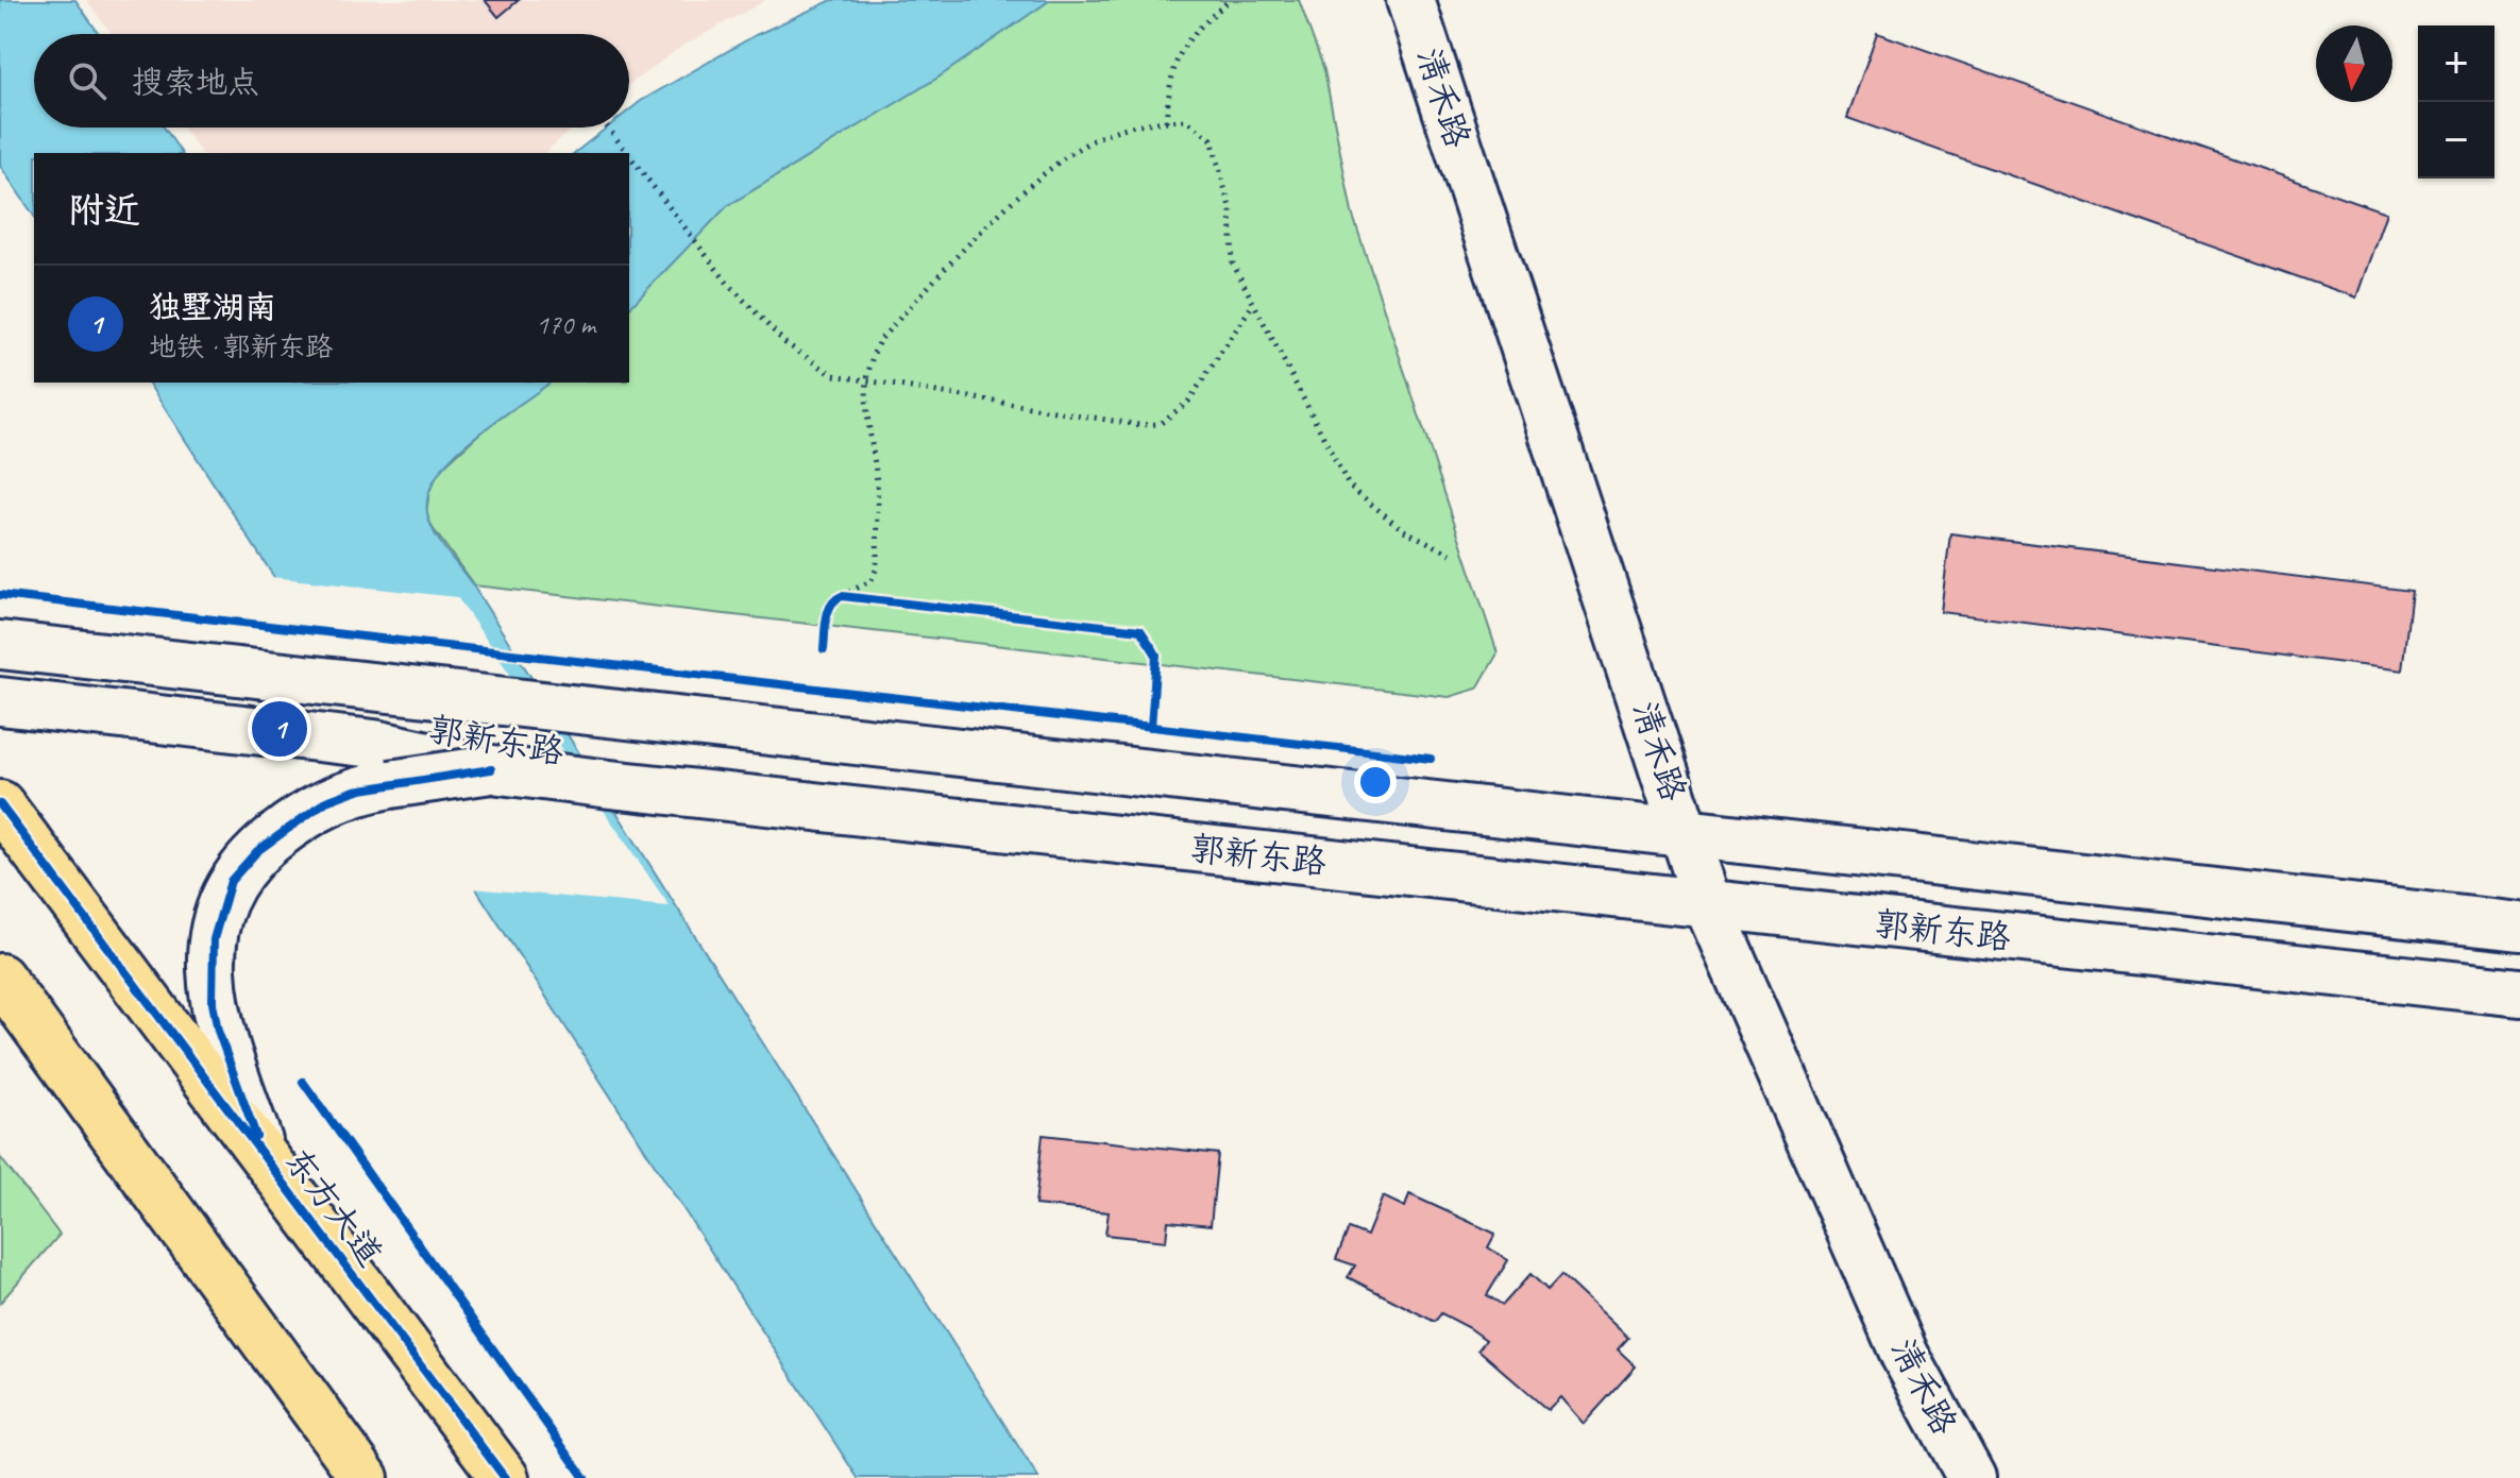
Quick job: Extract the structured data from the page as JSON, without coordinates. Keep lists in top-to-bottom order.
{
  "streets": {
    "main road": ["清禾路", "郭新东路", "东方大道"]
  },
  "crossings": [
    ["清禾路", "郭新东路"]
  ],
  "north": "bottom",
  "page": {
    "map_buttons": ["+", "−"],
    "search": "搜索地点",
    "heading": "附近",
    "list": [
      {
        "mark": "1",
        "name": "独墅湖南",
        "note": "地铁 · 郭新东路",
        "value": "170 m"
      }
    ],
    "pins": "1"
  }
}
